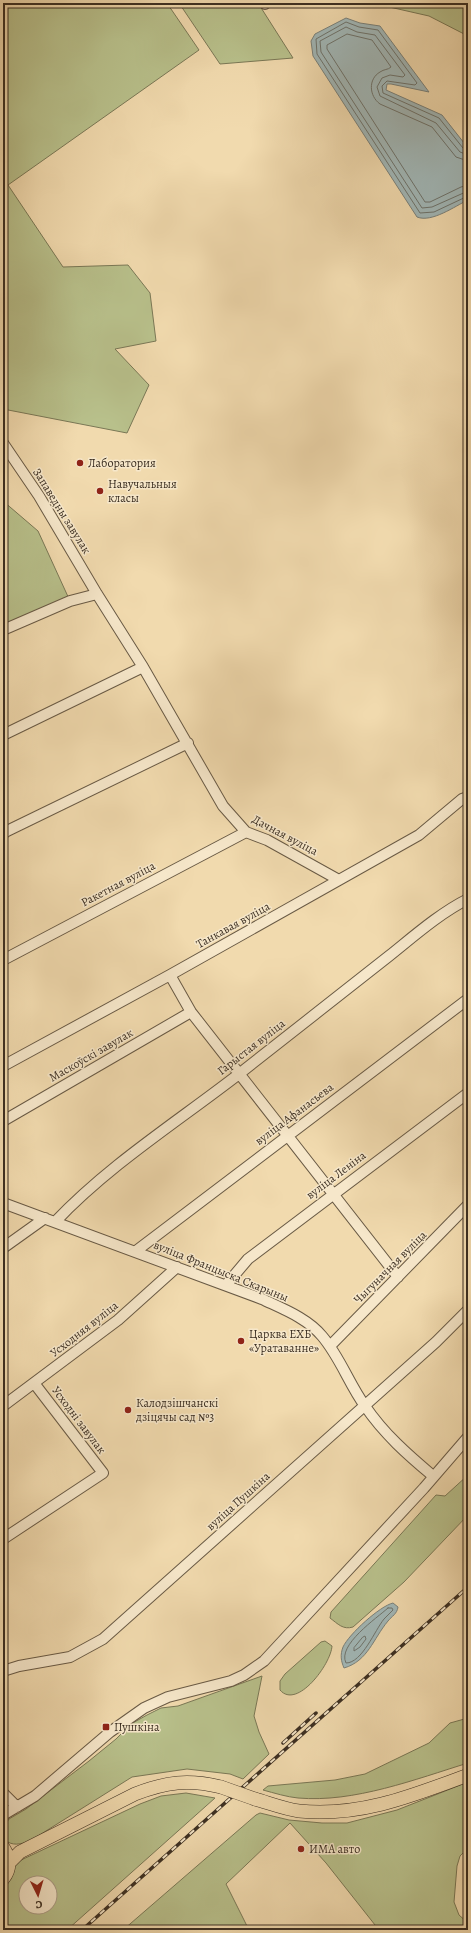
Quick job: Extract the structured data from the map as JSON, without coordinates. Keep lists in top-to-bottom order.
{
  "streets": {
    "street": [
      "Запаведны завулак",
      "Дачная вуліца",
      "Ракетная вуліца",
      "Танкавая вуліца",
      "Гарыстая вуліца",
      "Маскоўскі завулак",
      "вуліца Афанасьева",
      "вуліца Леніна",
      "Чыгуначная вуліца",
      "вуліца Францыска Скарыны",
      "Усходняя вуліца",
      "Усходні завулак",
      "вуліца Пушкіна"
    ]
  },
  "crossings": [
    ["Запаведны завулак", "Дачная вуліца"],
    ["Дачная вуліца", "Ракетная вуліца"],
    ["Дачная вуліца", "Танкавая вуліца"],
    ["Гарыстая вуліца", "вуліца Францыска Скарыны"],
    ["вуліца Афанасьева", "вуліца Францыска Скарыны"],
    ["вуліца Леніна", "вуліца Францыска Скарыны"],
    ["Чыгуначная вуліца", "вуліца Францыска Скарыны"],
    ["вуліца Францыска Скарыны", "Усходняя вуліца"],
    ["вуліца Францыска Скарыны", "вуліца Пушкіна"],
    ["Усходняя вуліца", "Усходні завулак"]
  ],
  "places": {
    "other": [
      "Лаборатория",
      "Навучальныя класы",
      "Царква ЕХБ «Уратаванне»",
      "Калодзішчанскі дзіцячы сад №3",
      "ИМА авто"
    ],
    "transit": ["Пушкіна"]
  },
  "north": "bottom"
}
